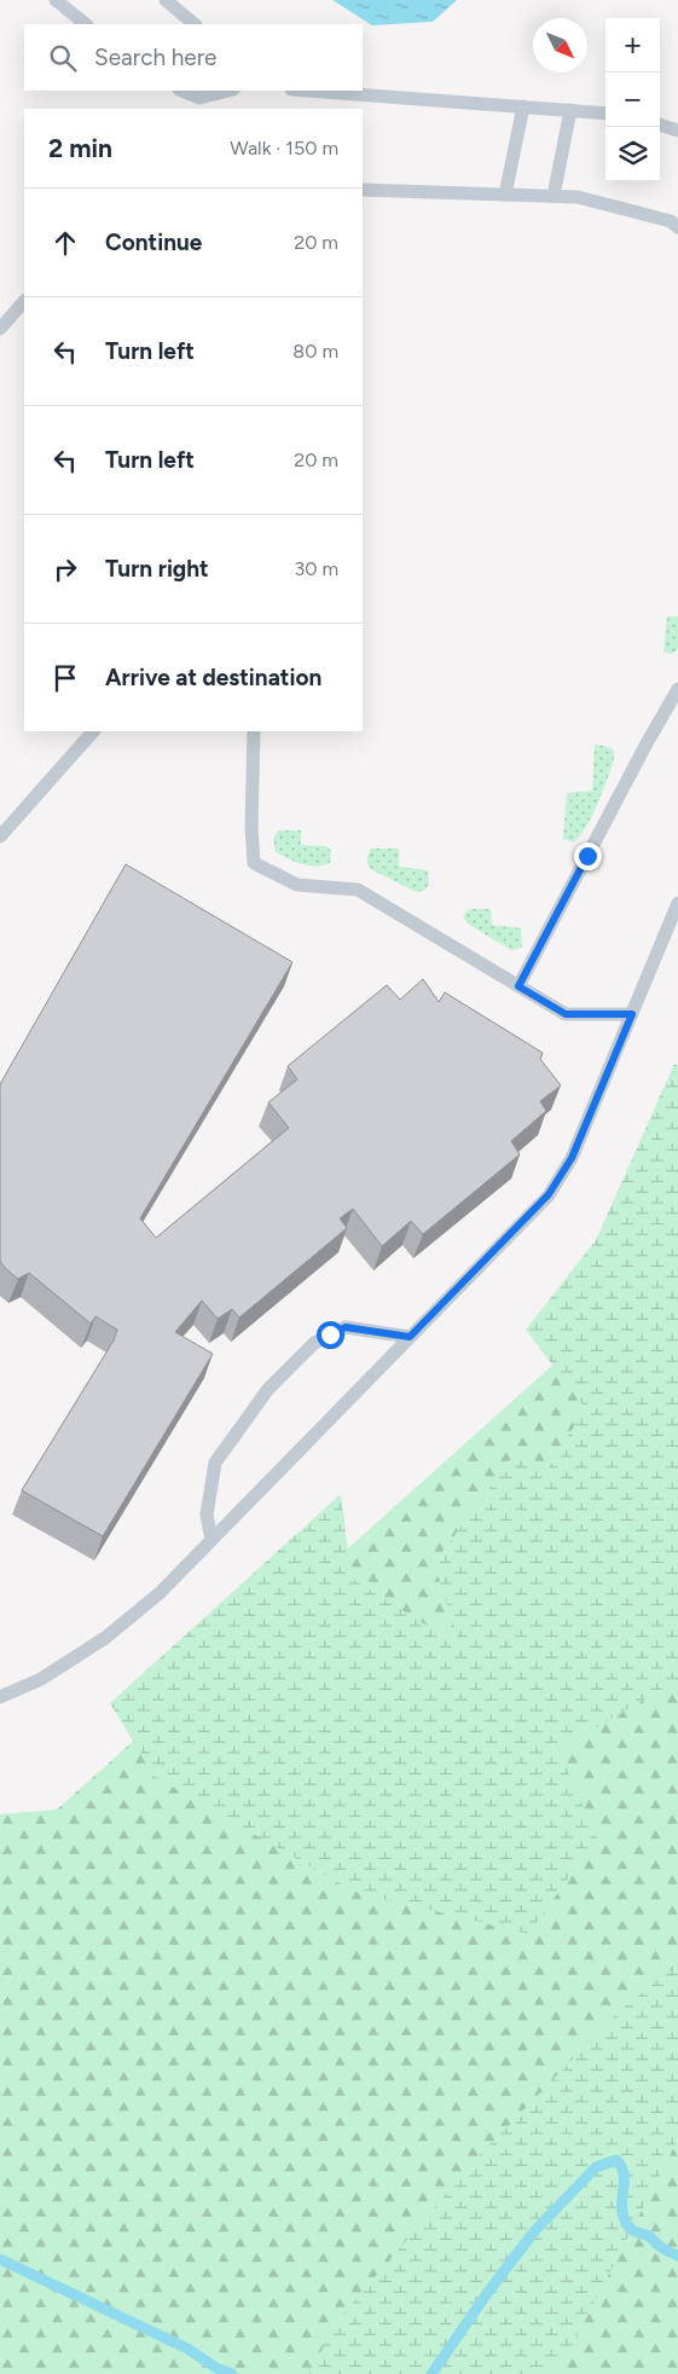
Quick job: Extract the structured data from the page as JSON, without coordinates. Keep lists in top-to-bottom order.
{
  "north": "bottom right",
  "page": {
    "map_buttons": ["+", "−"],
    "search": "Search here",
    "heading": ["2 min", "Walk · 150 m"],
    "list": [
      ["Continue", "20 m"],
      ["Turn left", "80 m"],
      ["Turn left", "20 m"],
      ["Turn right", "30 m"],
      "Arrive at destination"
    ]
  }
}
